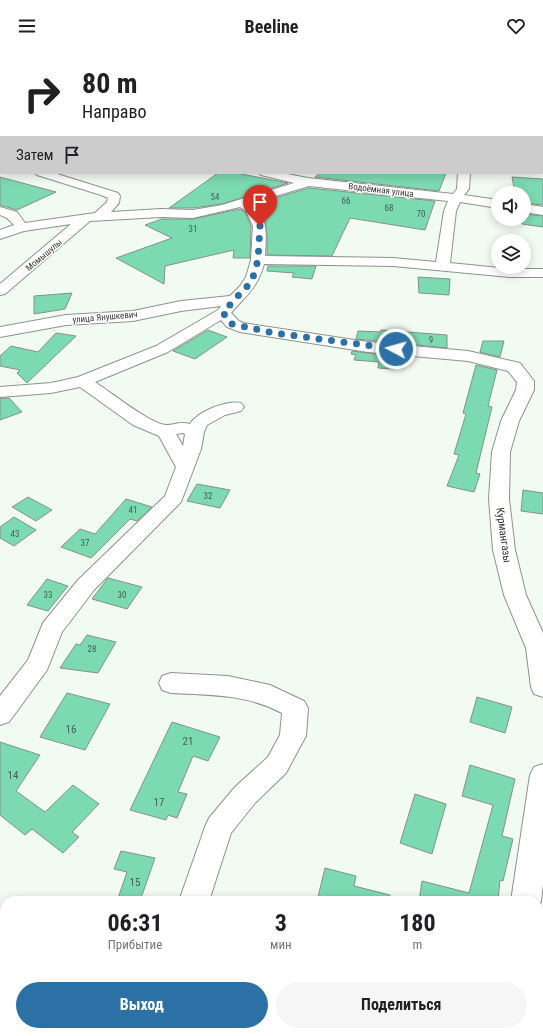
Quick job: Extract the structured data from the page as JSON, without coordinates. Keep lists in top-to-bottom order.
{
  "streets": {
    "street": [
      "Водоёмная улица",
      "Момышулы",
      "улица Янушкевич",
      "Курмангазы"
    ]
  },
  "house_numbers": [
    "54",
    "66",
    "68",
    "70",
    "31",
    "9",
    "32",
    "41",
    "43",
    "37",
    "33",
    "30",
    "28",
    "16",
    "21",
    "14",
    "17",
    "15"
  ],
  "page": {
    "header": "Beeline",
    "turn": ["80 m", "Направо"],
    "then": "Затем",
    "eta": [
      "06:31",
      "Прибытие",
      "3",
      "мин",
      "180",
      "m"
    ],
    "buttons": ["Выход", "Поделиться"]
  }
}
